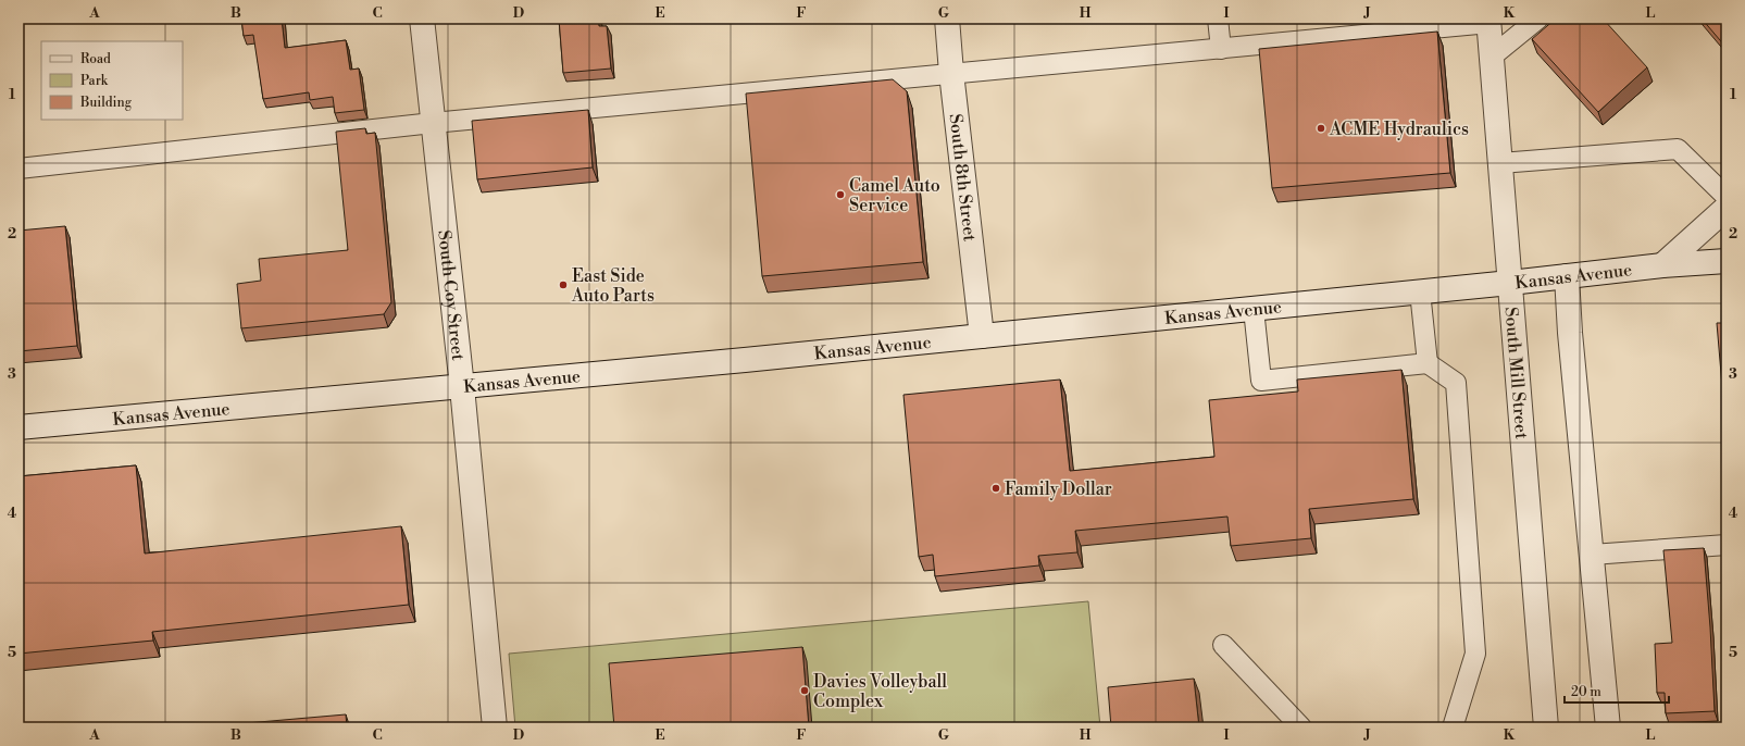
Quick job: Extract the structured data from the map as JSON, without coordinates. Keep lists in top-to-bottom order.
{
  "streets": {
    "street": [
      "South 8th Street",
      "Kansas Avenue",
      "South Coy Street",
      "South Mill Street"
    ]
  },
  "crossings": [
    ["South 8th Street", "Kansas Avenue"],
    ["Kansas Avenue", "South Coy Street"],
    ["Kansas Avenue", "South Mill Street"]
  ],
  "places": [
    "ACME Hydraulics",
    "Camel Auto Service",
    "East Side Auto Parts",
    "Family Dollar",
    "Davies Volleyball Complex"
  ],
  "legend": ["Road", "Park", "Building"],
  "scale_bar": "20 m",
  "grid": {
    "columns": [
      "A",
      "B",
      "C",
      "D",
      "E",
      "F",
      "G",
      "H",
      "I",
      "J",
      "K",
      "L"
    ],
    "rows": [
      "1",
      "2",
      "3",
      "4",
      "5"
    ]
  }
}
